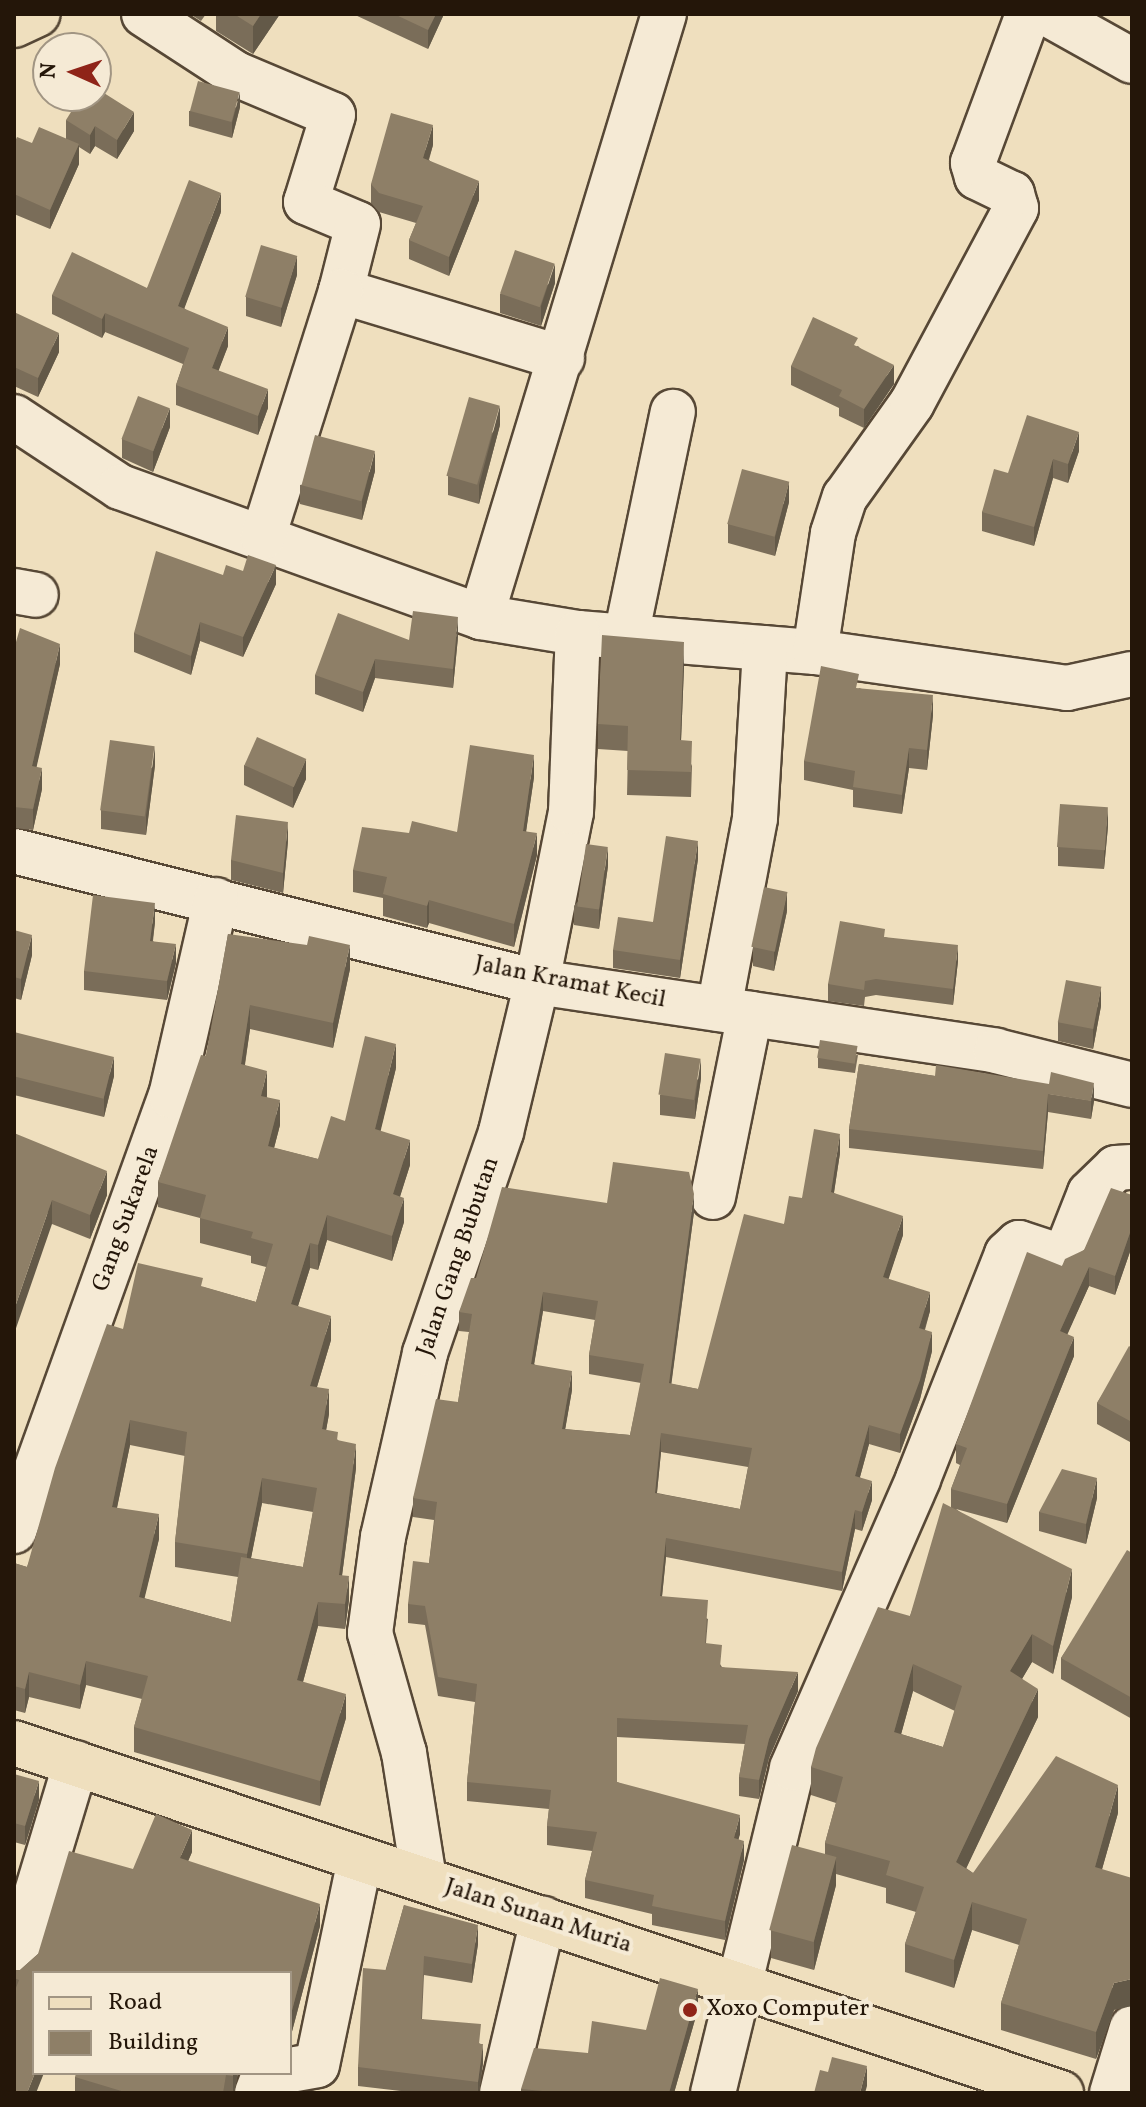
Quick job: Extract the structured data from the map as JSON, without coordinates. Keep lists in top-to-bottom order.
{
  "streets": {
    "main road": ["Jalan Sunan Muria"],
    "street": ["Jalan Kramat Kecil", "Gang Sukarela", "Jalan Gang Bubutan"]
  },
  "crossings": [
    ["Jalan Kramat Kecil", "Gang Sukarela"],
    ["Jalan Kramat Kecil", "Jalan Gang Bubutan"],
    ["Jalan Gang Bubutan", "Jalan Sunan Muria"]
  ],
  "places": ["Xoxo Computer"],
  "legend": ["Road", "Building"],
  "north": "left"
}
